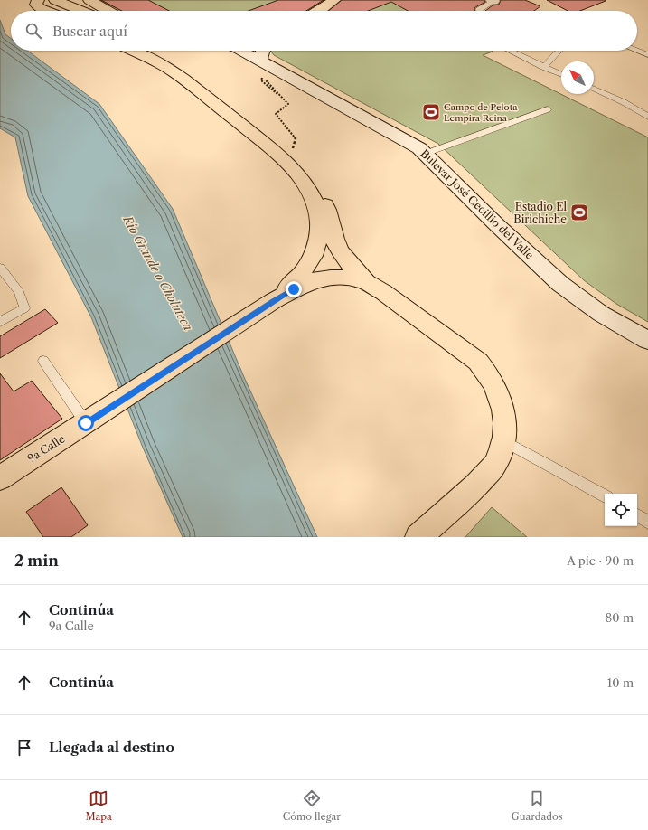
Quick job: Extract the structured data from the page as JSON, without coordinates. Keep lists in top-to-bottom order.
{
  "streets": {
    "main road": ["Bulevar José Cecillio del Valle", "9a Calle"]
  },
  "water": ["Río Grande o Choluteca"],
  "places": {
    "sports": ["Campo de Pelota Lempira Reina", "Estadio El Birichiche"]
  },
  "north": "top left",
  "page": {
    "search": "Buscar aquí",
    "heading": ["2 min", "A pie · 90 m"],
    "list": [
      ["Continúa", "9a Calle", "80 m"],
      ["Continúa", "10 m"],
      "Llegada al destino"
    ],
    "nav": ["Mapa", "Cómo llegar", "Guardados"]
  }
}
